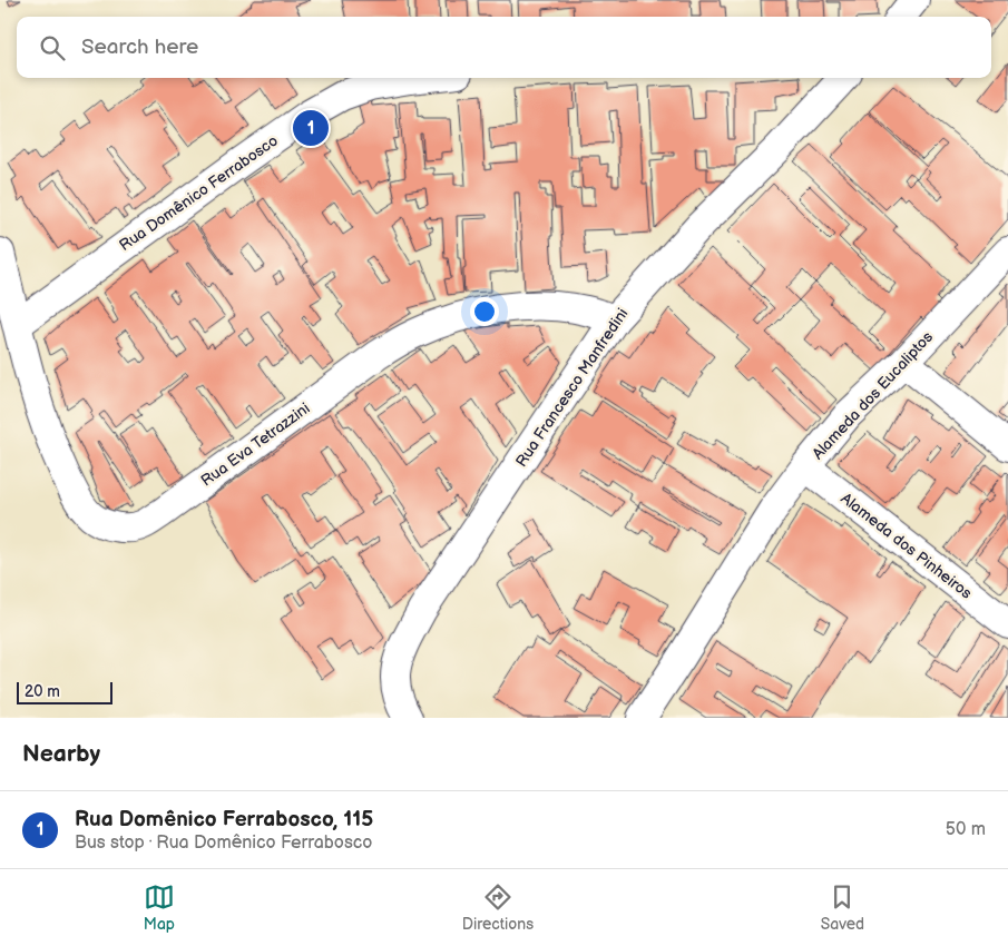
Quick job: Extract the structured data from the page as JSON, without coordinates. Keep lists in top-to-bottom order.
{
  "streets": {
    "street": [
      "Rua Domênico Ferrabosco",
      "Rua Francesco Manfredini",
      "Alameda dos Eucaliptos",
      "Rua Eva Tetrazzini",
      "Alameda dos Pinheiros"
    ]
  },
  "crossings": [
    ["Rua Domênico Ferrabosco", "Rua Eva Tetrazzini"],
    ["Rua Francesco Manfredini", "Rua Eva Tetrazzini"],
    ["Alameda dos Eucaliptos", "Alameda dos Pinheiros"]
  ],
  "scale_bar": "20 m",
  "page": {
    "search": "Search here",
    "pins": "1",
    "scale": "20 m",
    "heading": "Nearby",
    "list": [
      {
        "mark": "1",
        "name": "Rua Domênico Ferrabosco, 115",
        "note": "Bus stop · Rua Domênico Ferrabosco",
        "value": "50 m"
      }
    ],
    "nav": ["Map", "Directions", "Saved"]
  }
}
